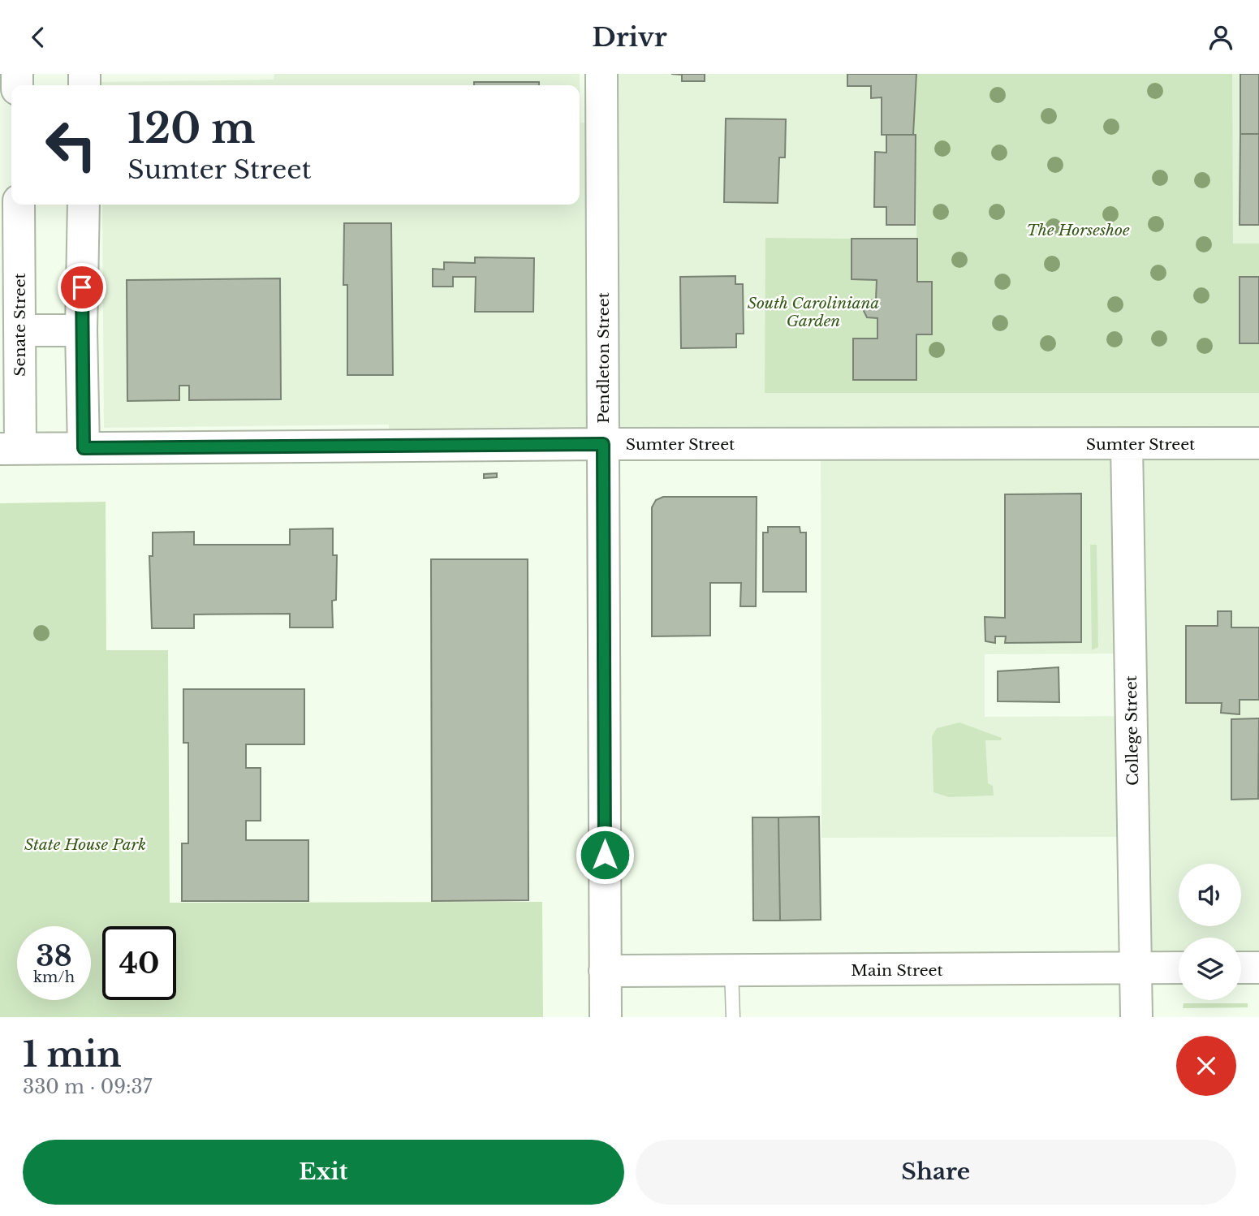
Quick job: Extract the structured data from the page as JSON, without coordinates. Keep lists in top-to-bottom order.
{
  "streets": {
    "street": [
      "Senate Street",
      "Pendleton Street",
      "Sumter Street",
      "College Street",
      "Main Street"
    ]
  },
  "crossings": [
    ["Senate Street", "Sumter Street"],
    ["Pendleton Street", "Sumter Street"],
    ["Pendleton Street", "Main Street"],
    ["Sumter Street", "College Street"],
    ["College Street", "Main Street"]
  ],
  "parks": ["The Horseshoe", "South Caroliniana Garden", "State House Park"],
  "page": {
    "header": "Drivr",
    "turn": ["120 m", "Sumter Street"],
    "speed": "38 km/h",
    "limit": "40",
    "heading": ["1 min", "330 m · 09:37"],
    "buttons": ["Exit", "Share"]
  }
}
